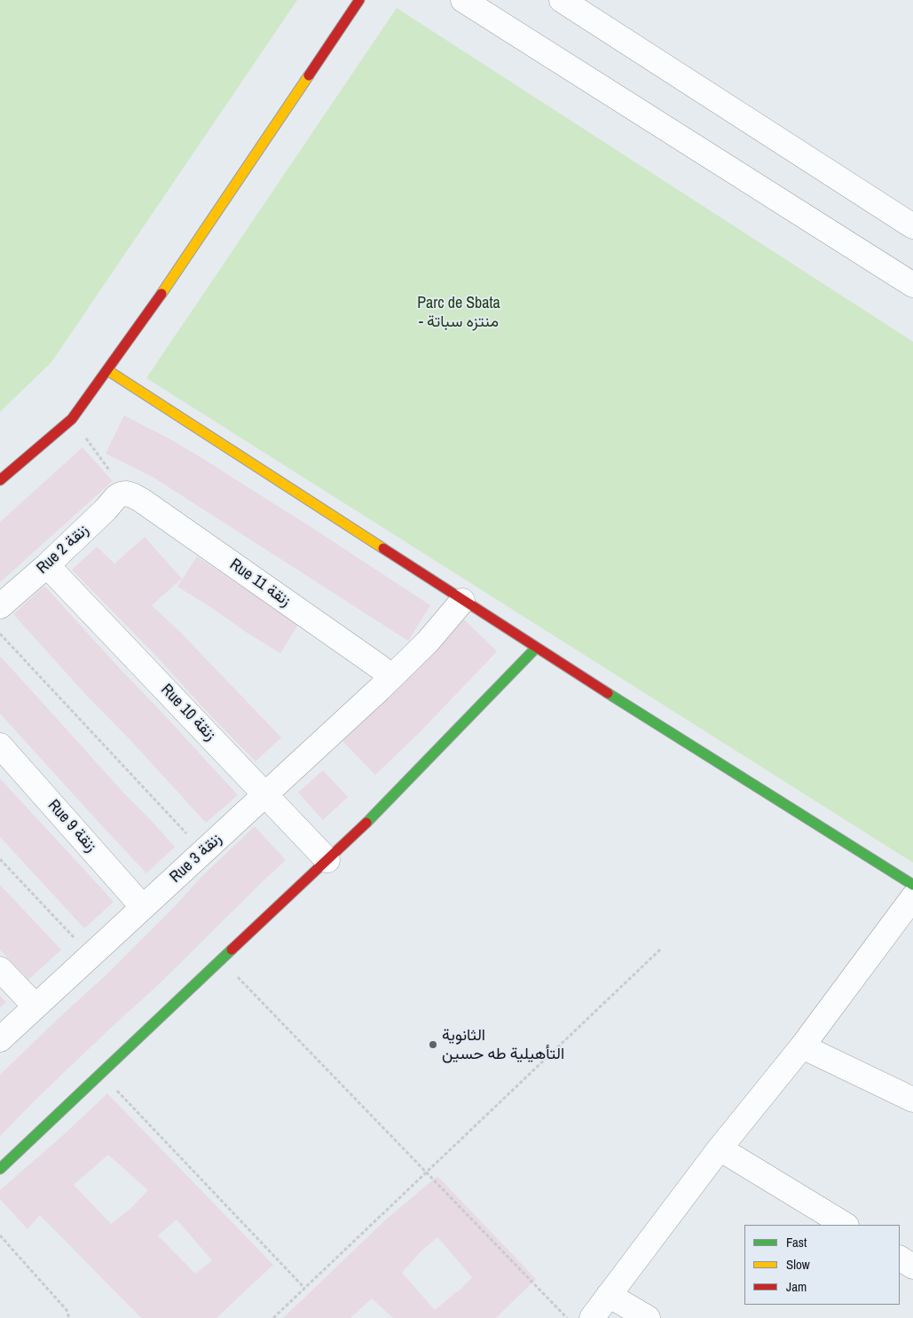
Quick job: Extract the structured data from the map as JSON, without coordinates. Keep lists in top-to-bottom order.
{
  "streets": {
    "street": [
      "Rue 2 زنقة",
      "Rue 11 زنقة",
      "Rue 10 زنقة",
      "Rue 9 زنقة",
      "Rue 3 زنقة"
    ]
  },
  "crossings": [
    ["Rue 2 زنقة", "Rue 11 زنقة"],
    ["Rue 2 زنقة", "Rue 10 زنقة"],
    ["Rue 11 زنقة", "Rue 3 زنقة"],
    ["Rue 10 زنقة", "Rue 3 زنقة"],
    ["Rue 9 زنقة", "Rue 3 زنقة"]
  ],
  "parks": ["Parc de Sbata - منتزه سباتة"],
  "places": ["الثانوية التأهيلية طه حسين"],
  "legend": ["Fast", "Slow", "Jam"]
}
